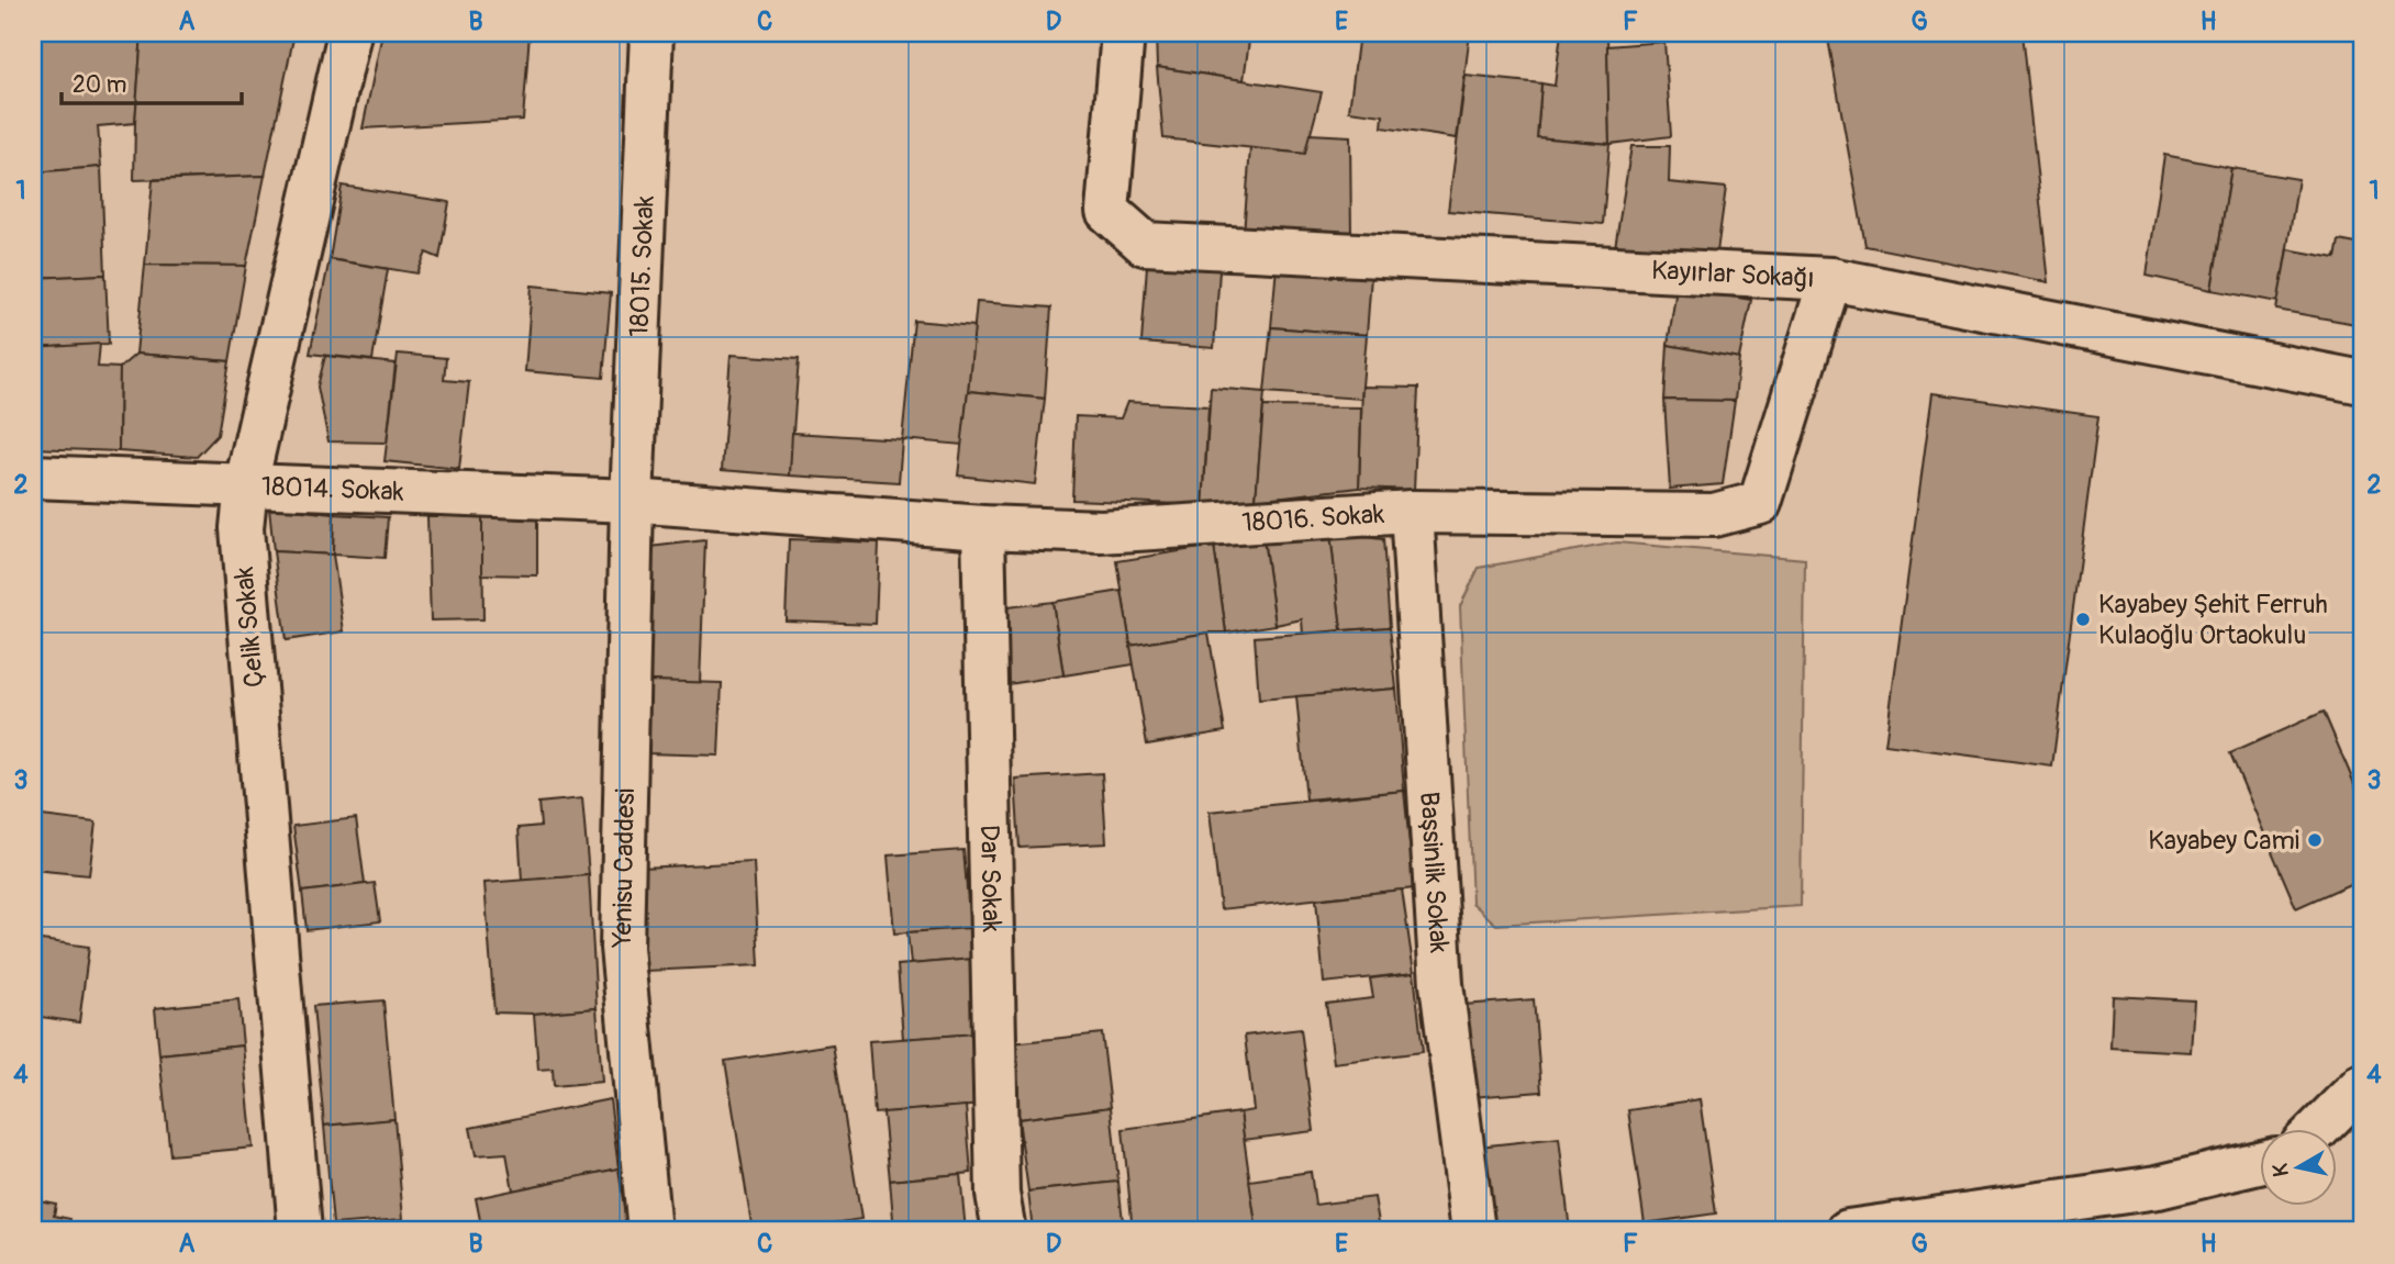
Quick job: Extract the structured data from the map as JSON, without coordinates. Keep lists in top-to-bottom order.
{
  "streets": {
    "street": [
      "18015. Sokak",
      "Kayırlar Sokağı",
      "18014. Sokak",
      "18016. Sokak",
      "Çelik Sokak",
      "Yenisu Caddesi",
      "Başsinlik Sokak",
      "Dar Sokak"
    ]
  },
  "crossings": [
    ["18015. Sokak", "18014. Sokak"],
    ["18015. Sokak", "18016. Sokak"],
    ["18015. Sokak", "Yenisu Caddesi"],
    ["Kayırlar Sokağı", "18016. Sokak"],
    ["18014. Sokak", "18016. Sokak"],
    ["18014. Sokak", "Çelik Sokak"],
    ["18014. Sokak", "Yenisu Caddesi"],
    ["18016. Sokak", "Yenisu Caddesi"],
    ["18016. Sokak", "Başsinlik Sokak"],
    ["18016. Sokak", "Dar Sokak"]
  ],
  "places": ["Kayabey Şehit Ferruh Kulaoğlu Ortaokulu", "Kayabey Cami"],
  "scale_bar": "20 m",
  "north": "left",
  "grid": {
    "columns": [
      "A",
      "B",
      "C",
      "D",
      "E",
      "F",
      "G",
      "H"
    ],
    "rows": [
      "1",
      "2",
      "3",
      "4"
    ]
  }
}
